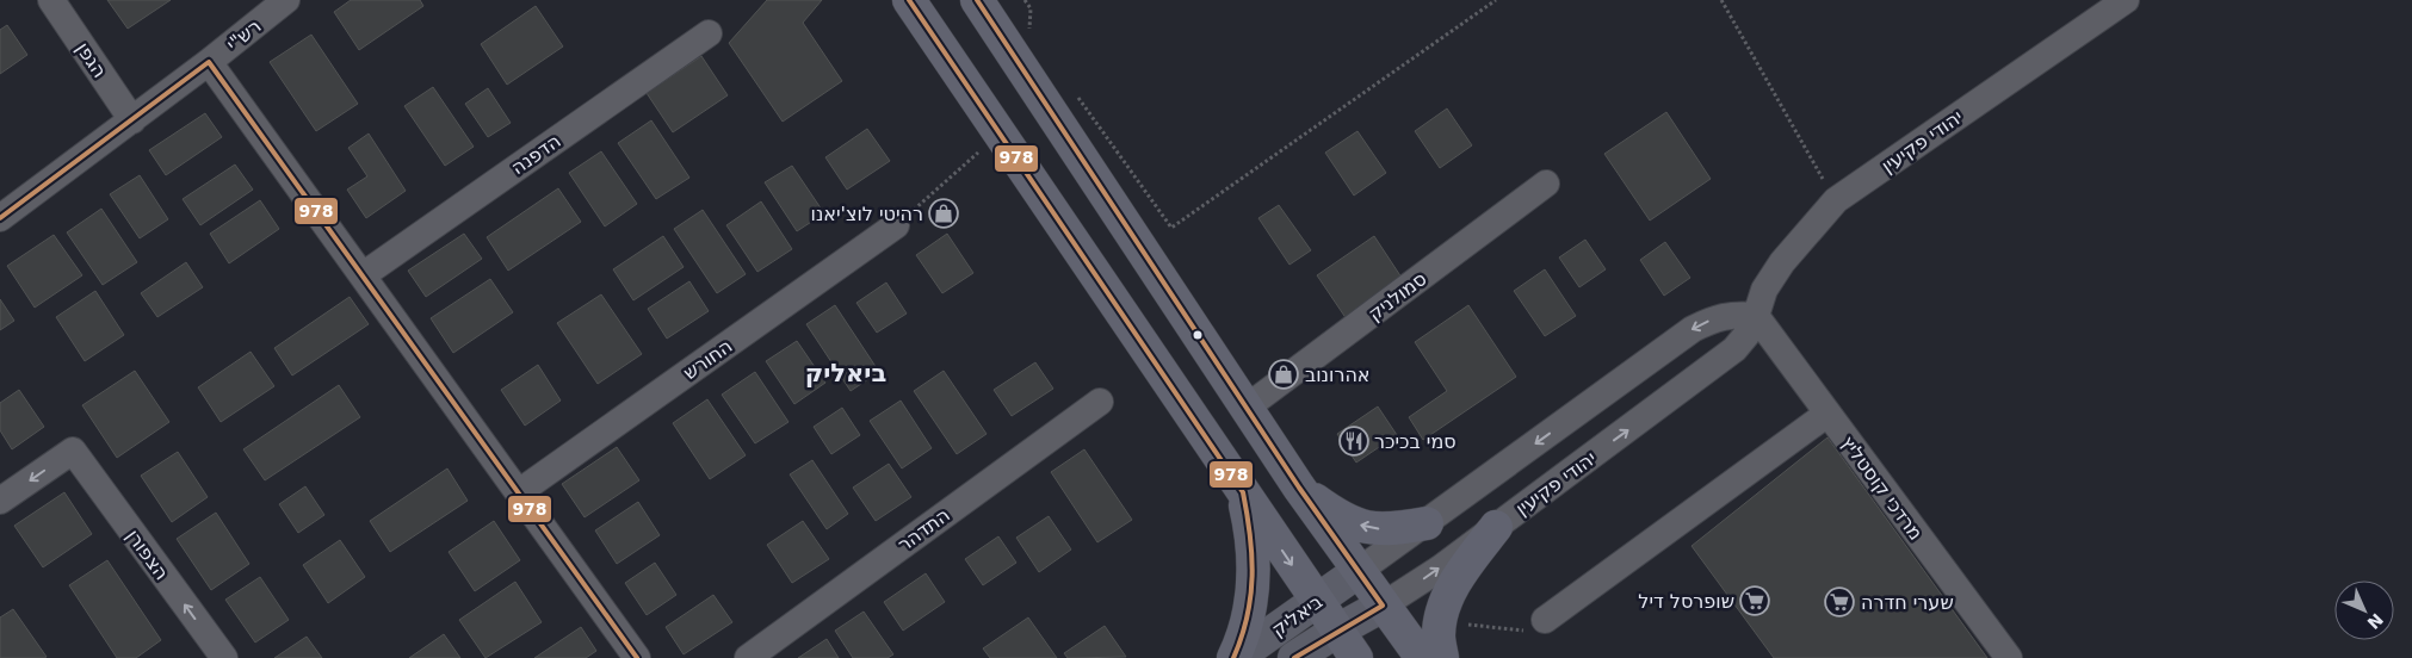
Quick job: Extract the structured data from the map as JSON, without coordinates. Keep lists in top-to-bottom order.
{
  "streets": {
    "main road": ["יהודי פקיעין", "ביאליק"],
    "street": [
      "רש\"י",
      "הגפן",
      "הדפנה",
      "סמולניק",
      "החורש",
      "מרדכי קוסטליץ",
      "התדהר",
      "הצפורן"
    ]
  },
  "crossings": [
    ["רש\"י", "הגפן"],
    ["יהודי פקיעין", "מרדכי קוסטליץ"],
    ["יהודי פקיעין", "ביאליק"]
  ],
  "districts": ["ביאליק"],
  "places": {
    "shop": ["רהיטי לוצ'יאנו", "אהרונוב"],
    "restaurant": ["סמי בכיכר"],
    "supermarket": ["שופרסל דיל", "שערי חדרה"]
  },
  "lines": ["transit line 978"],
  "north": "bottom right"
}
